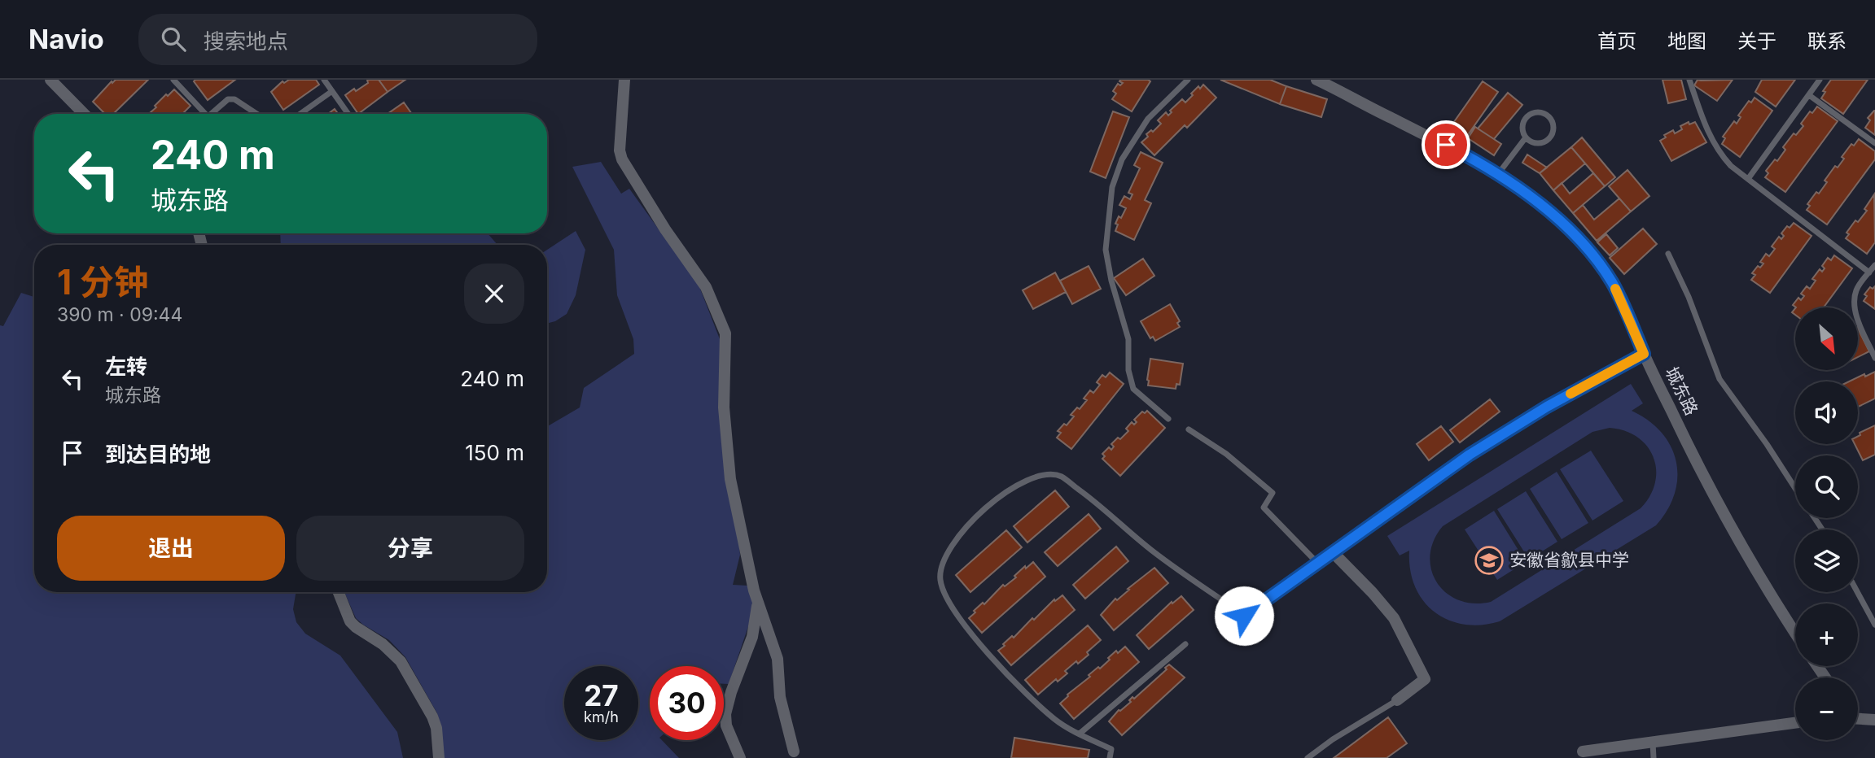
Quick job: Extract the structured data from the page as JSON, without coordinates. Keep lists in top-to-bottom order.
{
  "streets": {
    "street": ["城东路"]
  },
  "places": {
    "school or university": ["安徽省歙县中学"]
  },
  "north": "bottom right",
  "page": {
    "header": "Navio",
    "search": "搜索地点",
    "nav": [
      "首页",
      "地图",
      "关于",
      "联系"
    ],
    "turn": ["240 m", "城东路"],
    "heading": ["1 分钟", "390 m · 09:44"],
    "map_buttons": ["+", "−"],
    "list": [
      {
        "name": "左转",
        "note": "城东路",
        "value": "240 m"
      },
      {
        "name": "到达目的地",
        "value": "150 m"
      }
    ],
    "buttons": ["退出", "分享"],
    "speed": "27 km/h",
    "limit": "30"
  }
}
